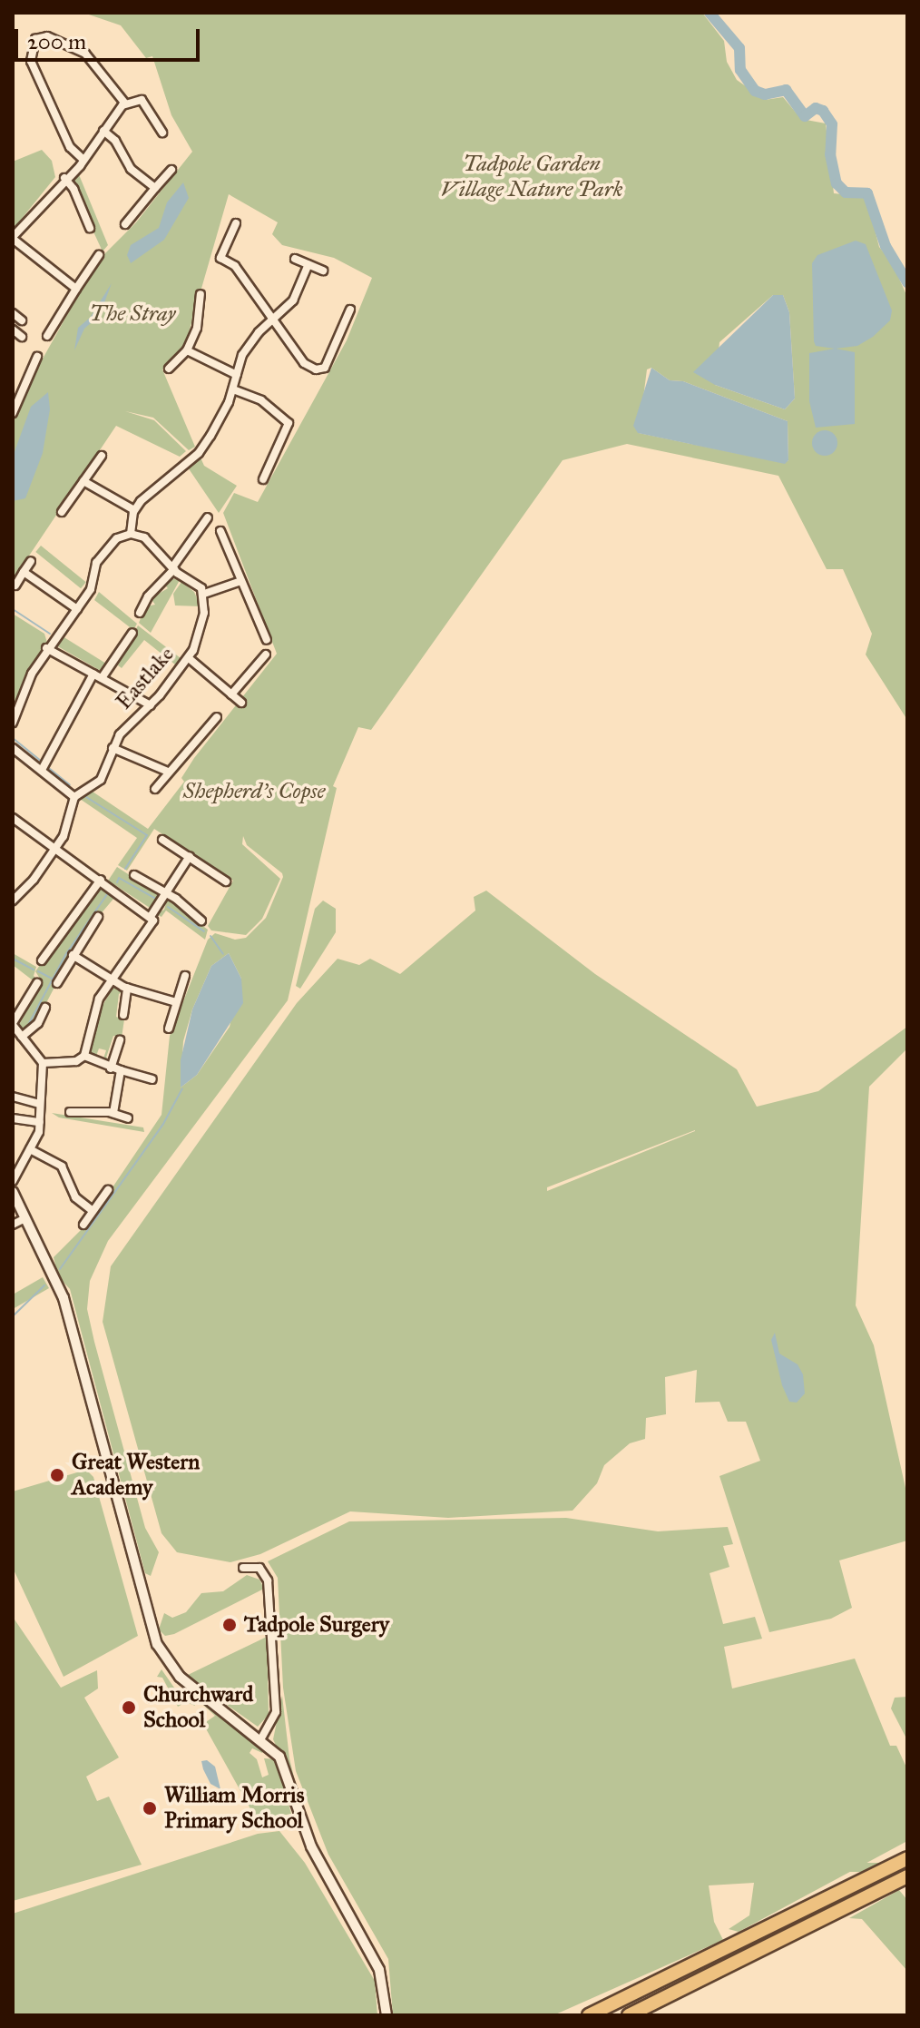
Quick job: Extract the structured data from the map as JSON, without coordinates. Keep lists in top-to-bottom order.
{
  "streets": {
    "street": ["Eastlake"]
  },
  "parks": ["Tadpole Garden Village Nature Park", "The Stray", "Shepherd's Copse"],
  "places": [
    "Great Western Academy",
    "Tadpole Surgery",
    "Churchward School",
    "William Morris Primary School"
  ],
  "scale_bar": "200 m"
}
